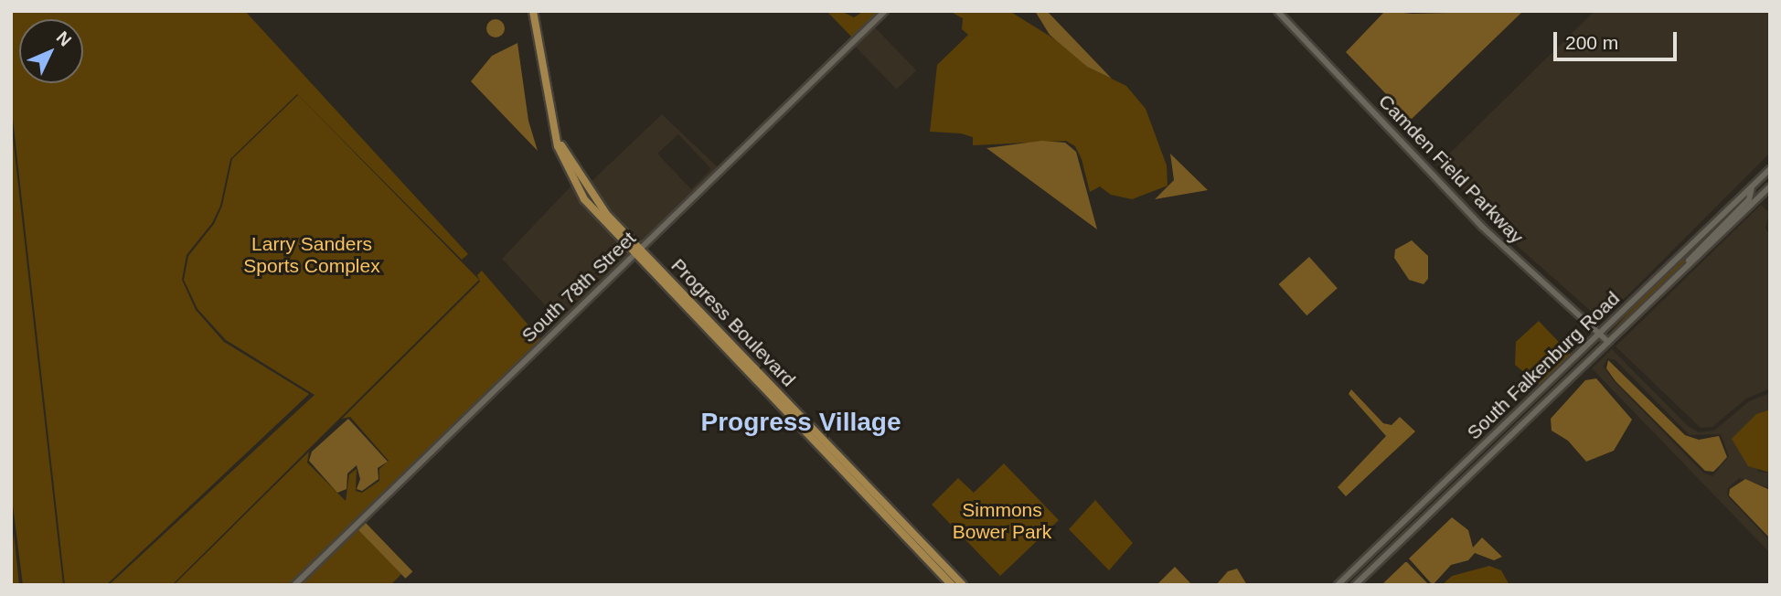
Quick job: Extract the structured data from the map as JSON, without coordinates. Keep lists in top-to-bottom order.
{
  "streets": {
    "main road": ["Progress Boulevard"],
    "street": ["Camden Field Parkway", "South 78th Street", "South Falkenburg Road"]
  },
  "crossings": [
    ["Camden Field Parkway", "South Falkenburg Road"],
    ["South 78th Street", "Progress Boulevard"]
  ],
  "districts": ["Progress Village"],
  "parks": ["Larry Sanders Sports Complex", "Simmons Bower Park"],
  "scale_bar": "200 m",
  "north": "top right"
}
